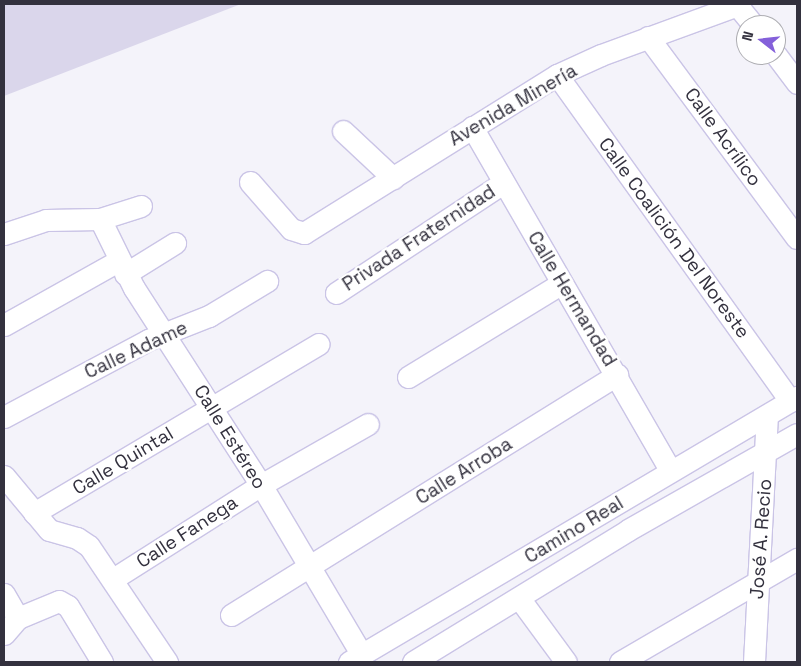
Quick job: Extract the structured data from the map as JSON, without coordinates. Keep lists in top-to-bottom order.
{
  "streets": {
    "street": [
      "Avenida Minería",
      "Calle Acrílico",
      "Privada Fraternidad",
      "Calle Coalición Del Noreste",
      "Calle Hermandad",
      "Calle Adame",
      "Calle Estéreo",
      "Calle Quintal",
      "Calle Arroba",
      "Camino Real",
      "Calle Fanega",
      "José A. Recio"
    ]
  },
  "crossings": [
    ["Avenida Minería", "Calle Acrílico"],
    ["Avenida Minería", "Calle Coalición Del Noreste"],
    ["Avenida Minería", "Calle Hermandad"],
    ["Privada Fraternidad", "Calle Hermandad"],
    ["Calle Coalición Del Noreste", "Camino Real"],
    ["Calle Hermandad", "Calle Arroba"],
    ["Calle Hermandad", "Camino Real"],
    ["Calle Adame", "Calle Estéreo"],
    ["Calle Estéreo", "Calle Quintal"],
    ["Calle Estéreo", "Calle Arroba"],
    ["Calle Estéreo", "Camino Real"],
    ["Calle Estéreo", "Calle Fanega"],
    ["Camino Real", "José A. Recio"]
  ],
  "north": "left"
}
